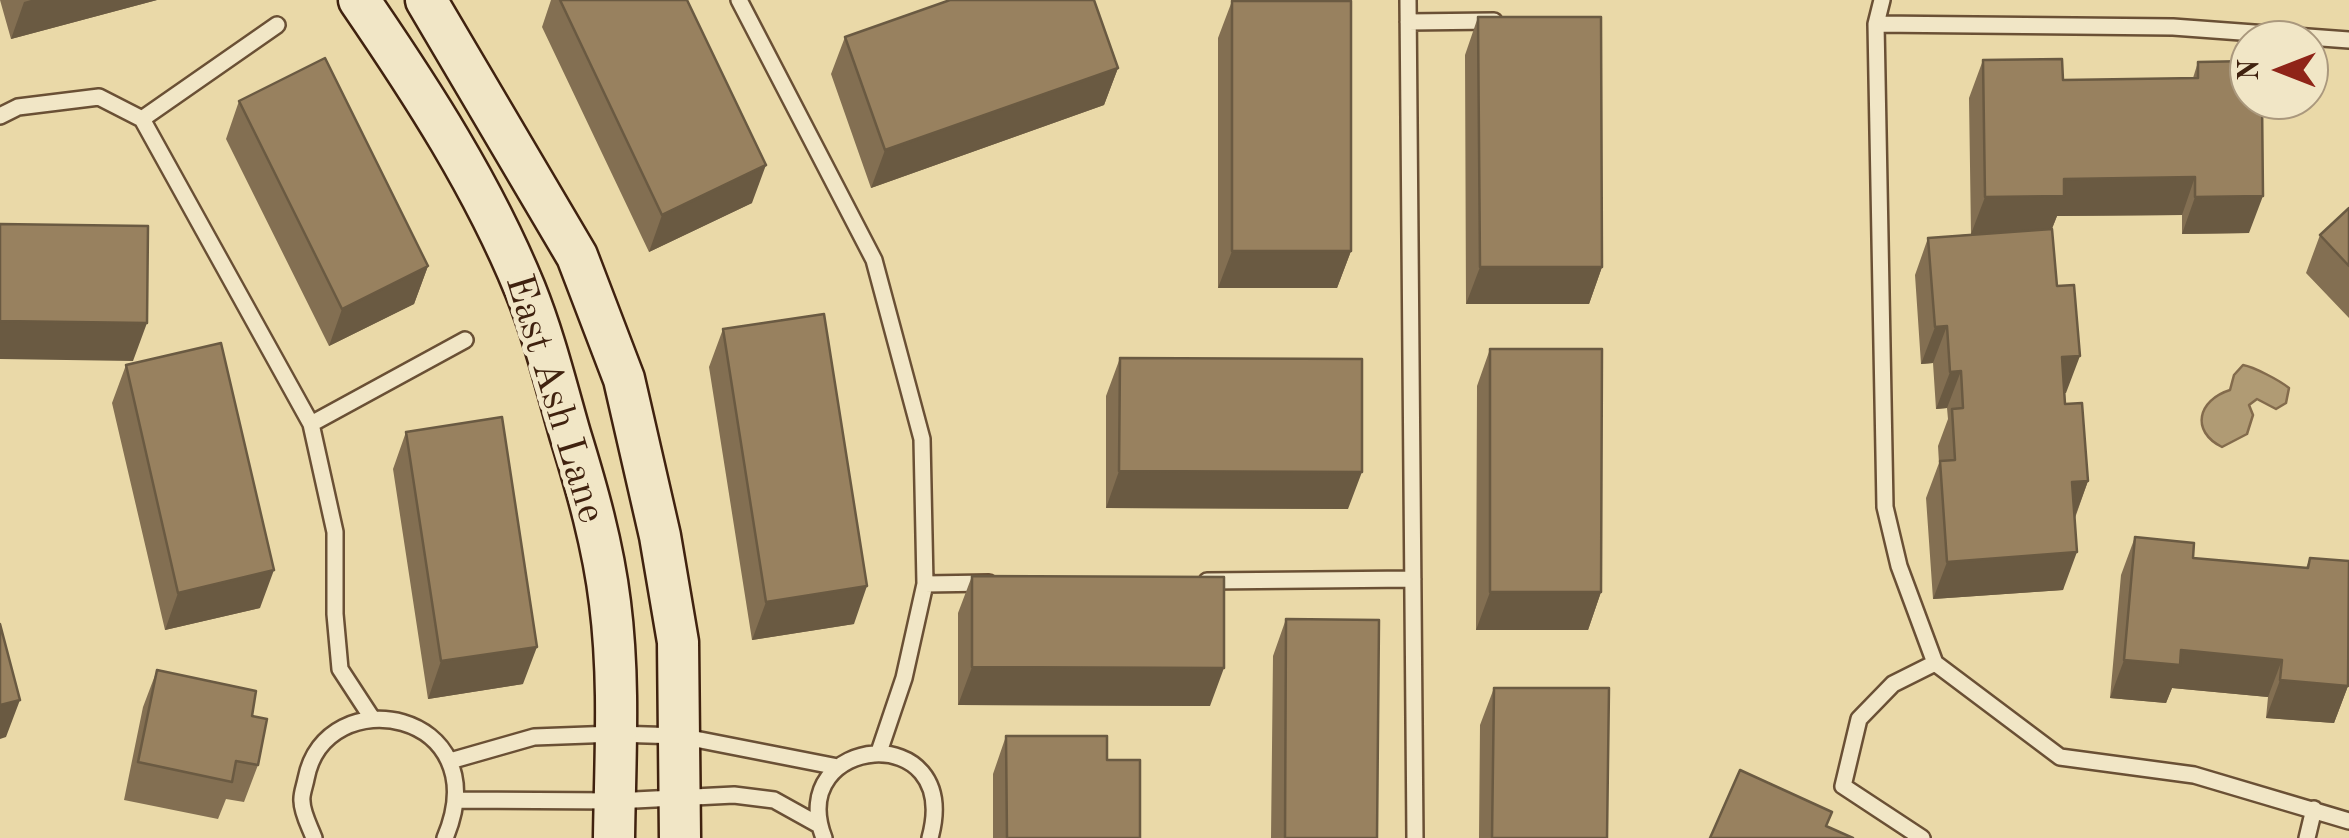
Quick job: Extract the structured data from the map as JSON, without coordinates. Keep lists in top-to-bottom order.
{
  "streets": {
    "street": ["East Ash Lane"]
  },
  "north": "left"
}
